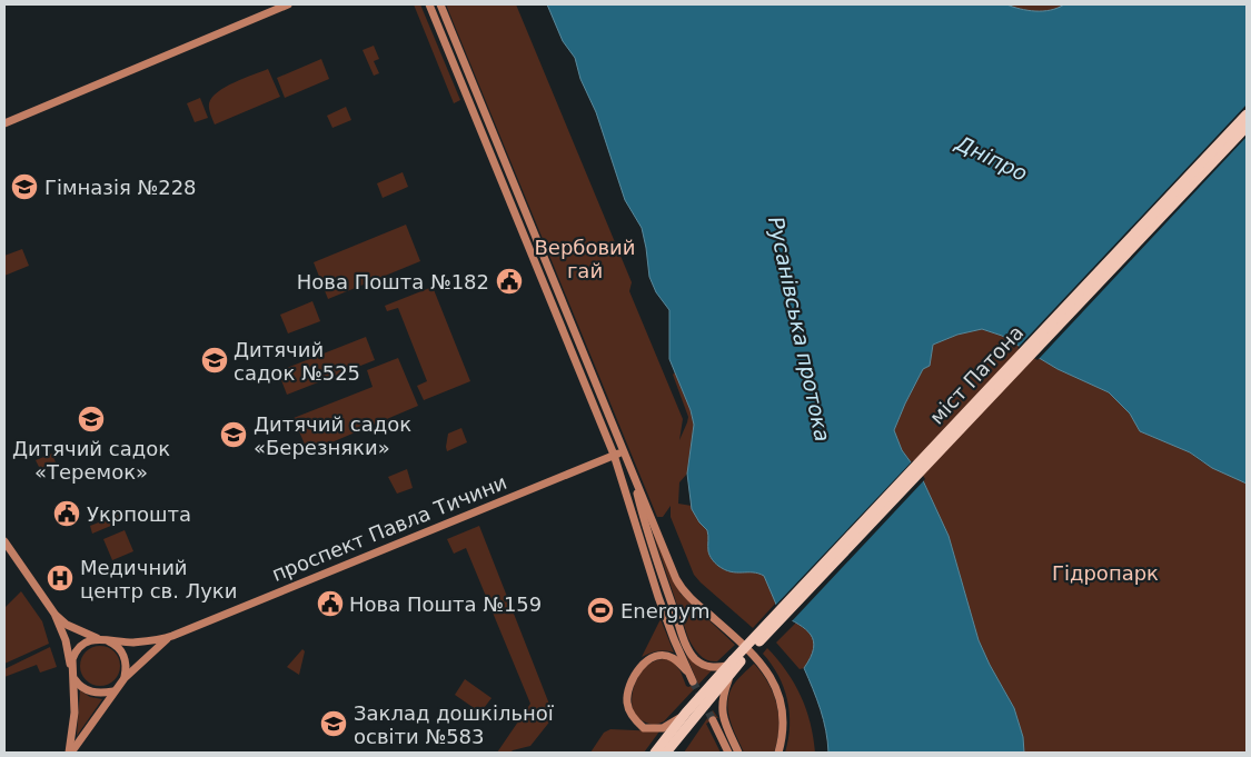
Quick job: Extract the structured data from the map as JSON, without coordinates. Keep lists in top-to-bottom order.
{
  "streets": {
    "highway": ["міст Патона"],
    "main road": ["проспект Павла Тичини"]
  },
  "water": ["Дніпро", "Русанівська протока"],
  "parks": ["Вербовий гай", "Гідропарк"],
  "places": {
    "school or university": [
      "Гімназія №228",
      "Дитячий садок №525",
      "Дитячий садок «Теремок»",
      "Дитячий садок «Березняки»",
      "Заклад дошкільної освіти №583"
    ],
    "public building": ["Нова Пошта №182", "Укрпошта", "Нова Пошта №159"],
    "hospital": ["Медичний центр св. Луки"],
    "sports": ["Energym"]
  }
}
